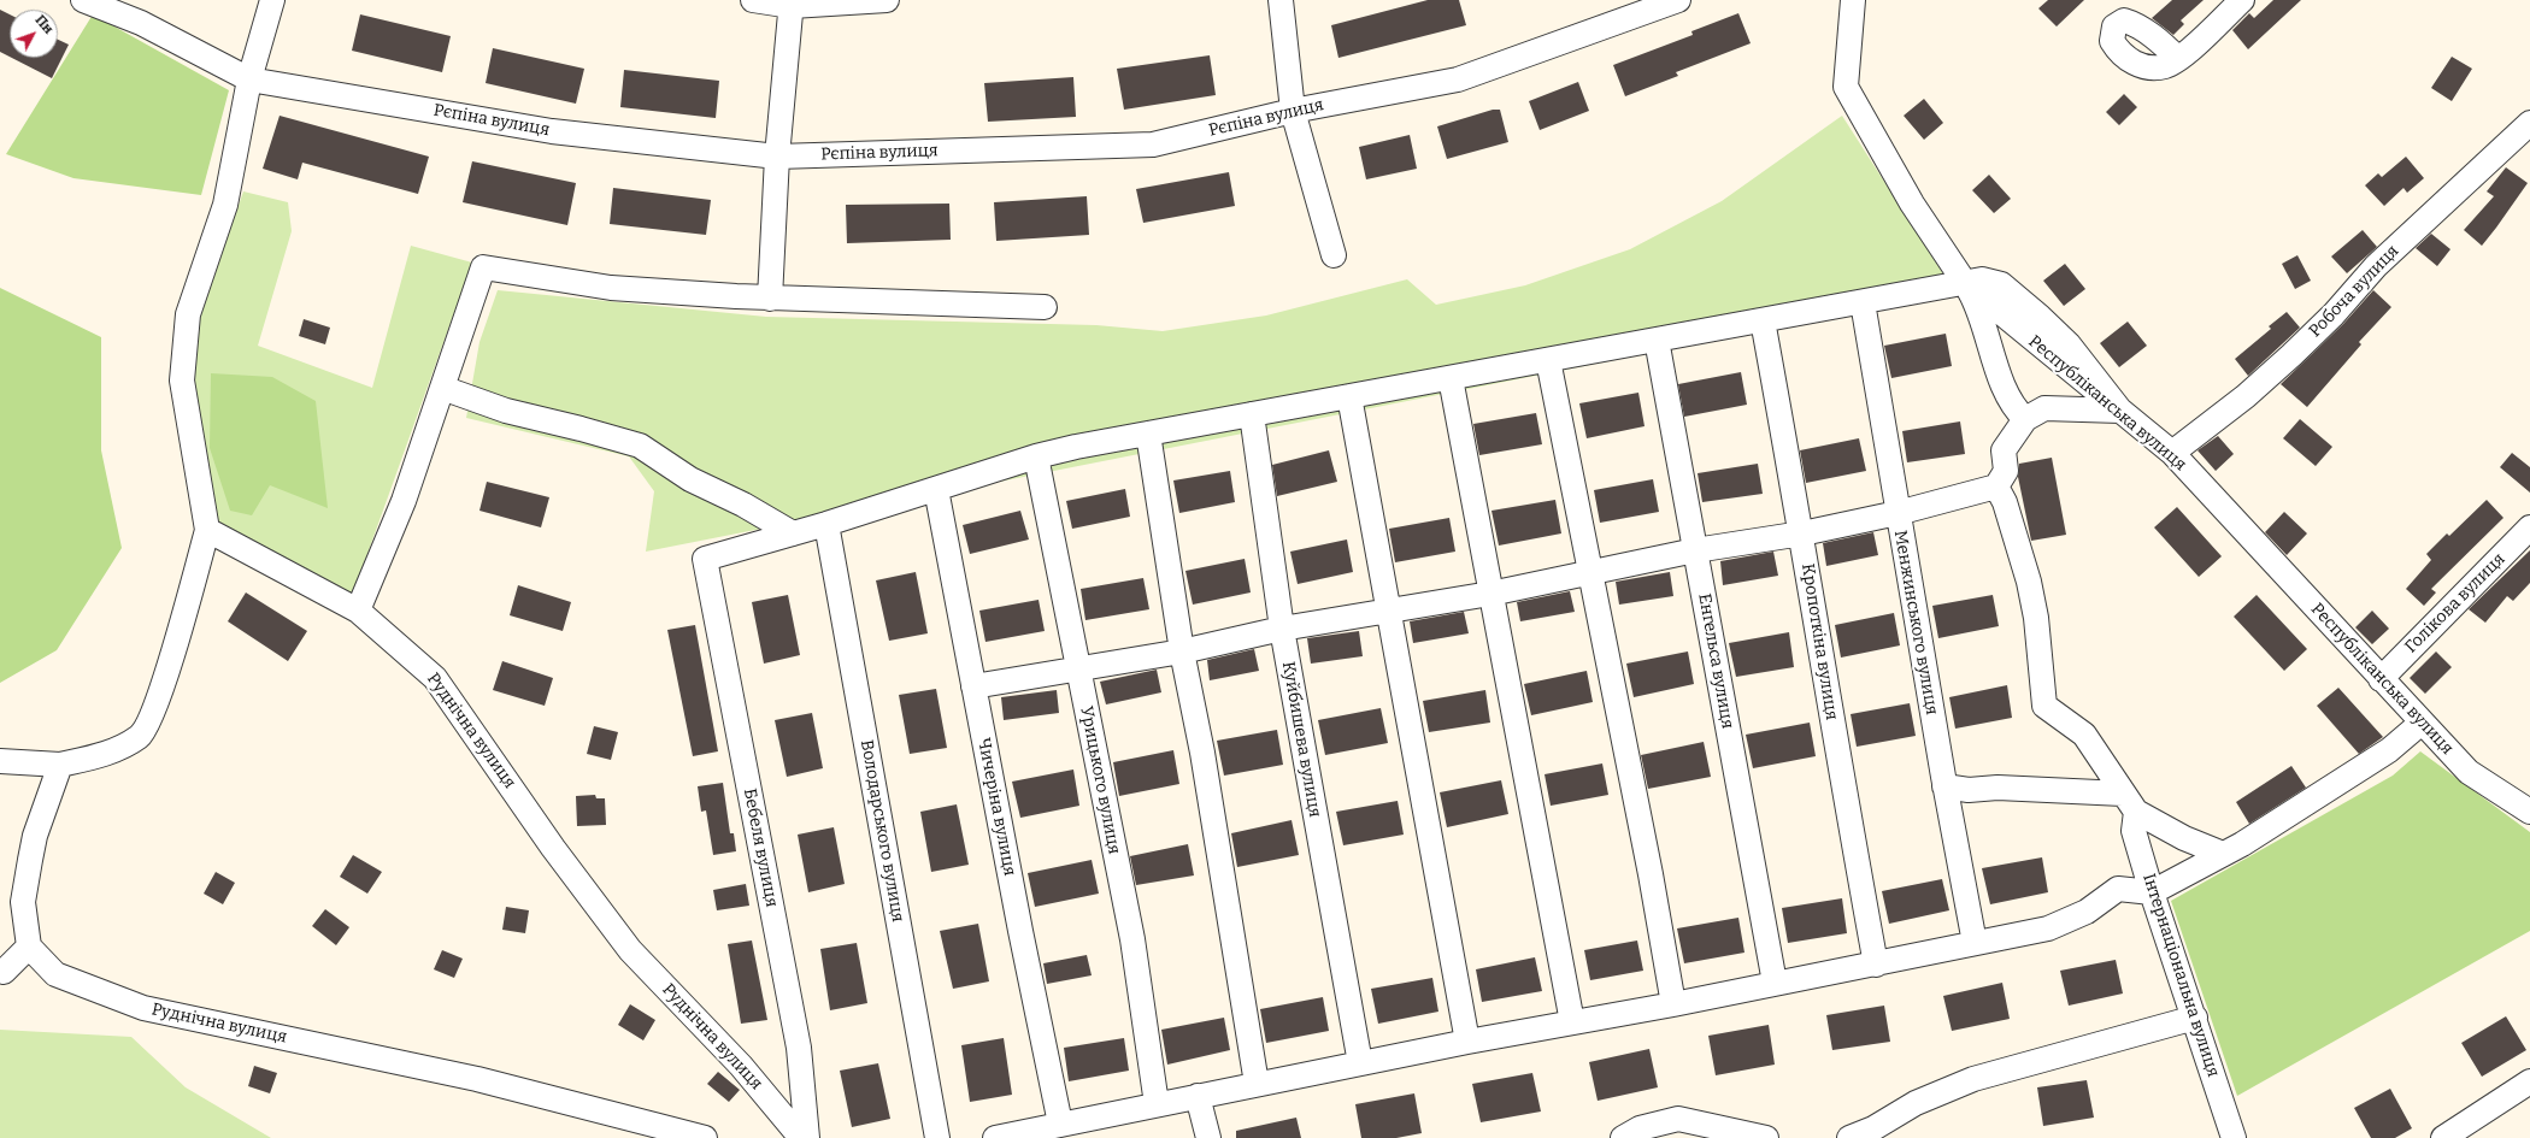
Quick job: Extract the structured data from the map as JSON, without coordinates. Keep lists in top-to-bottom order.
{
  "streets": {
    "street": [
      "Рєпіна вулиця",
      "Робоча вулиця",
      "Республіканська вулиця",
      "Голікова вулиця",
      "Менжинського вулиця",
      "Кропоткіна вулиця",
      "Енгельса вулиця",
      "Руднічна вулиця",
      "Куйбишева вулиця",
      "Урицького вулиця",
      "Чичеріна вулиця",
      "Володарського вулиця",
      "Бебеля вулиця",
      "Інтернаціональна вулиця"
    ]
  },
  "crossings": [
    ["Робоча вулиця", "Республіканська вулиця"],
    ["Республіканська вулиця", "Голікова вулиця"]
  ],
  "north": "top right"
}
